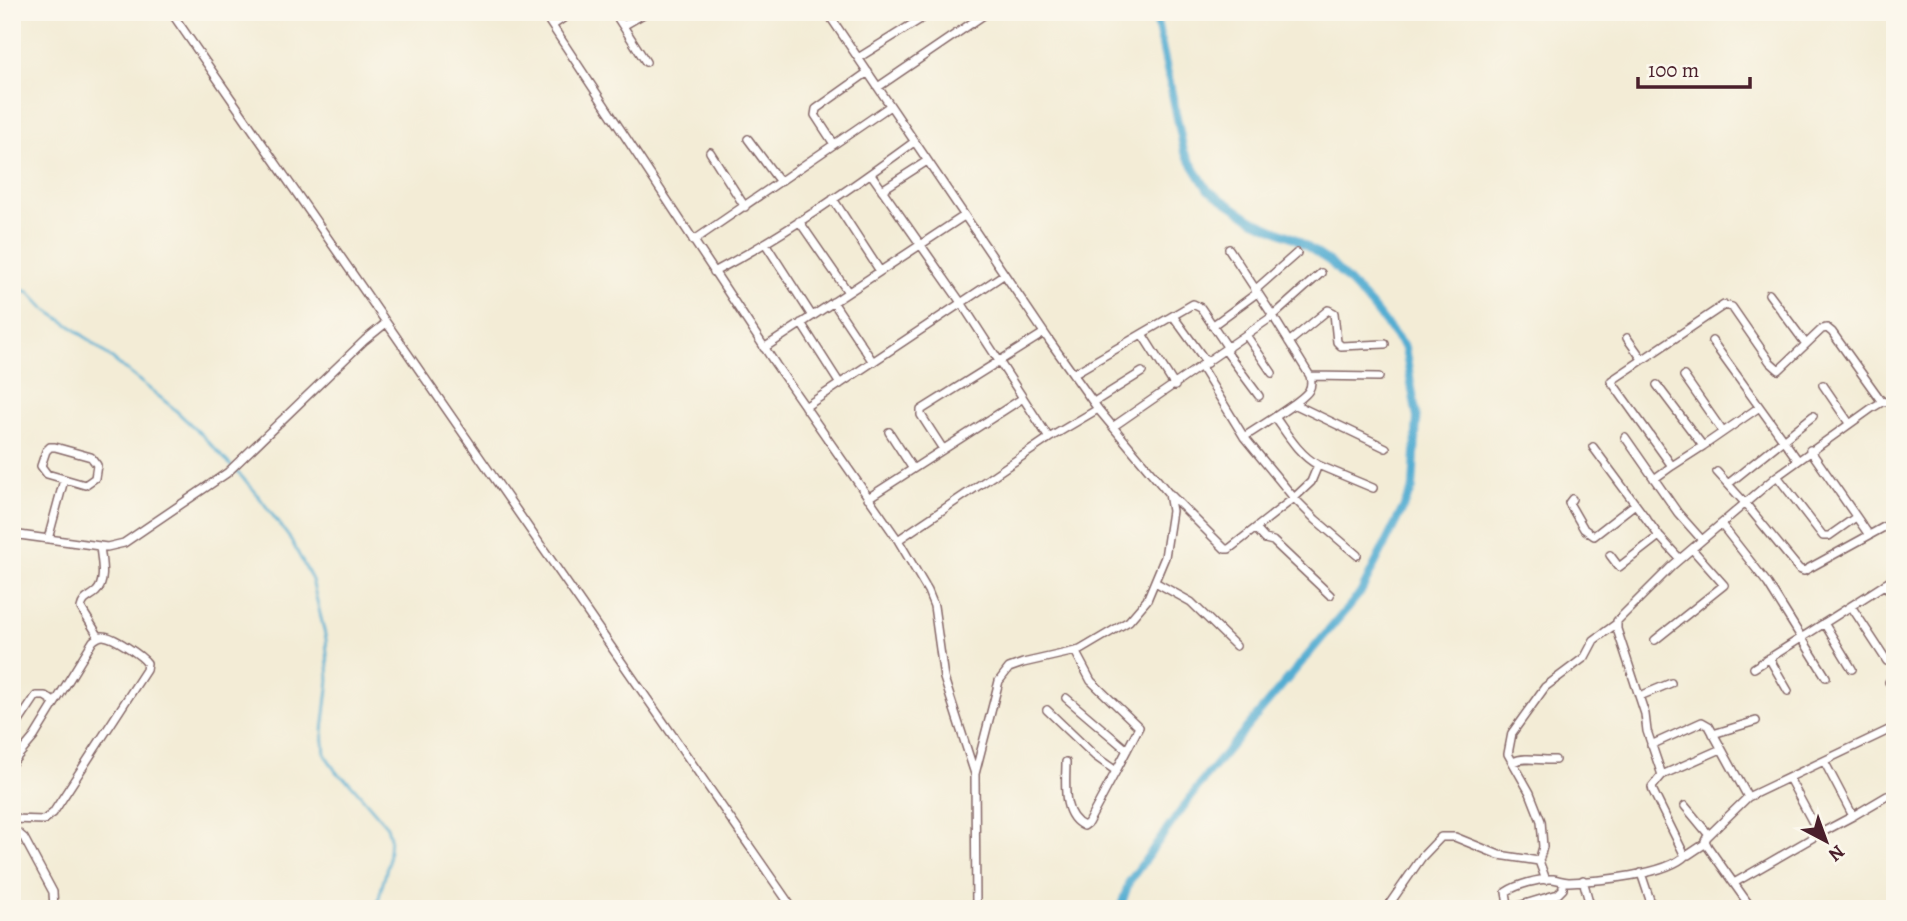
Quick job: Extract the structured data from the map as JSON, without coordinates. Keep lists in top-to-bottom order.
{
  "scale_bar": "100 m",
  "north": "bottom right"
}
